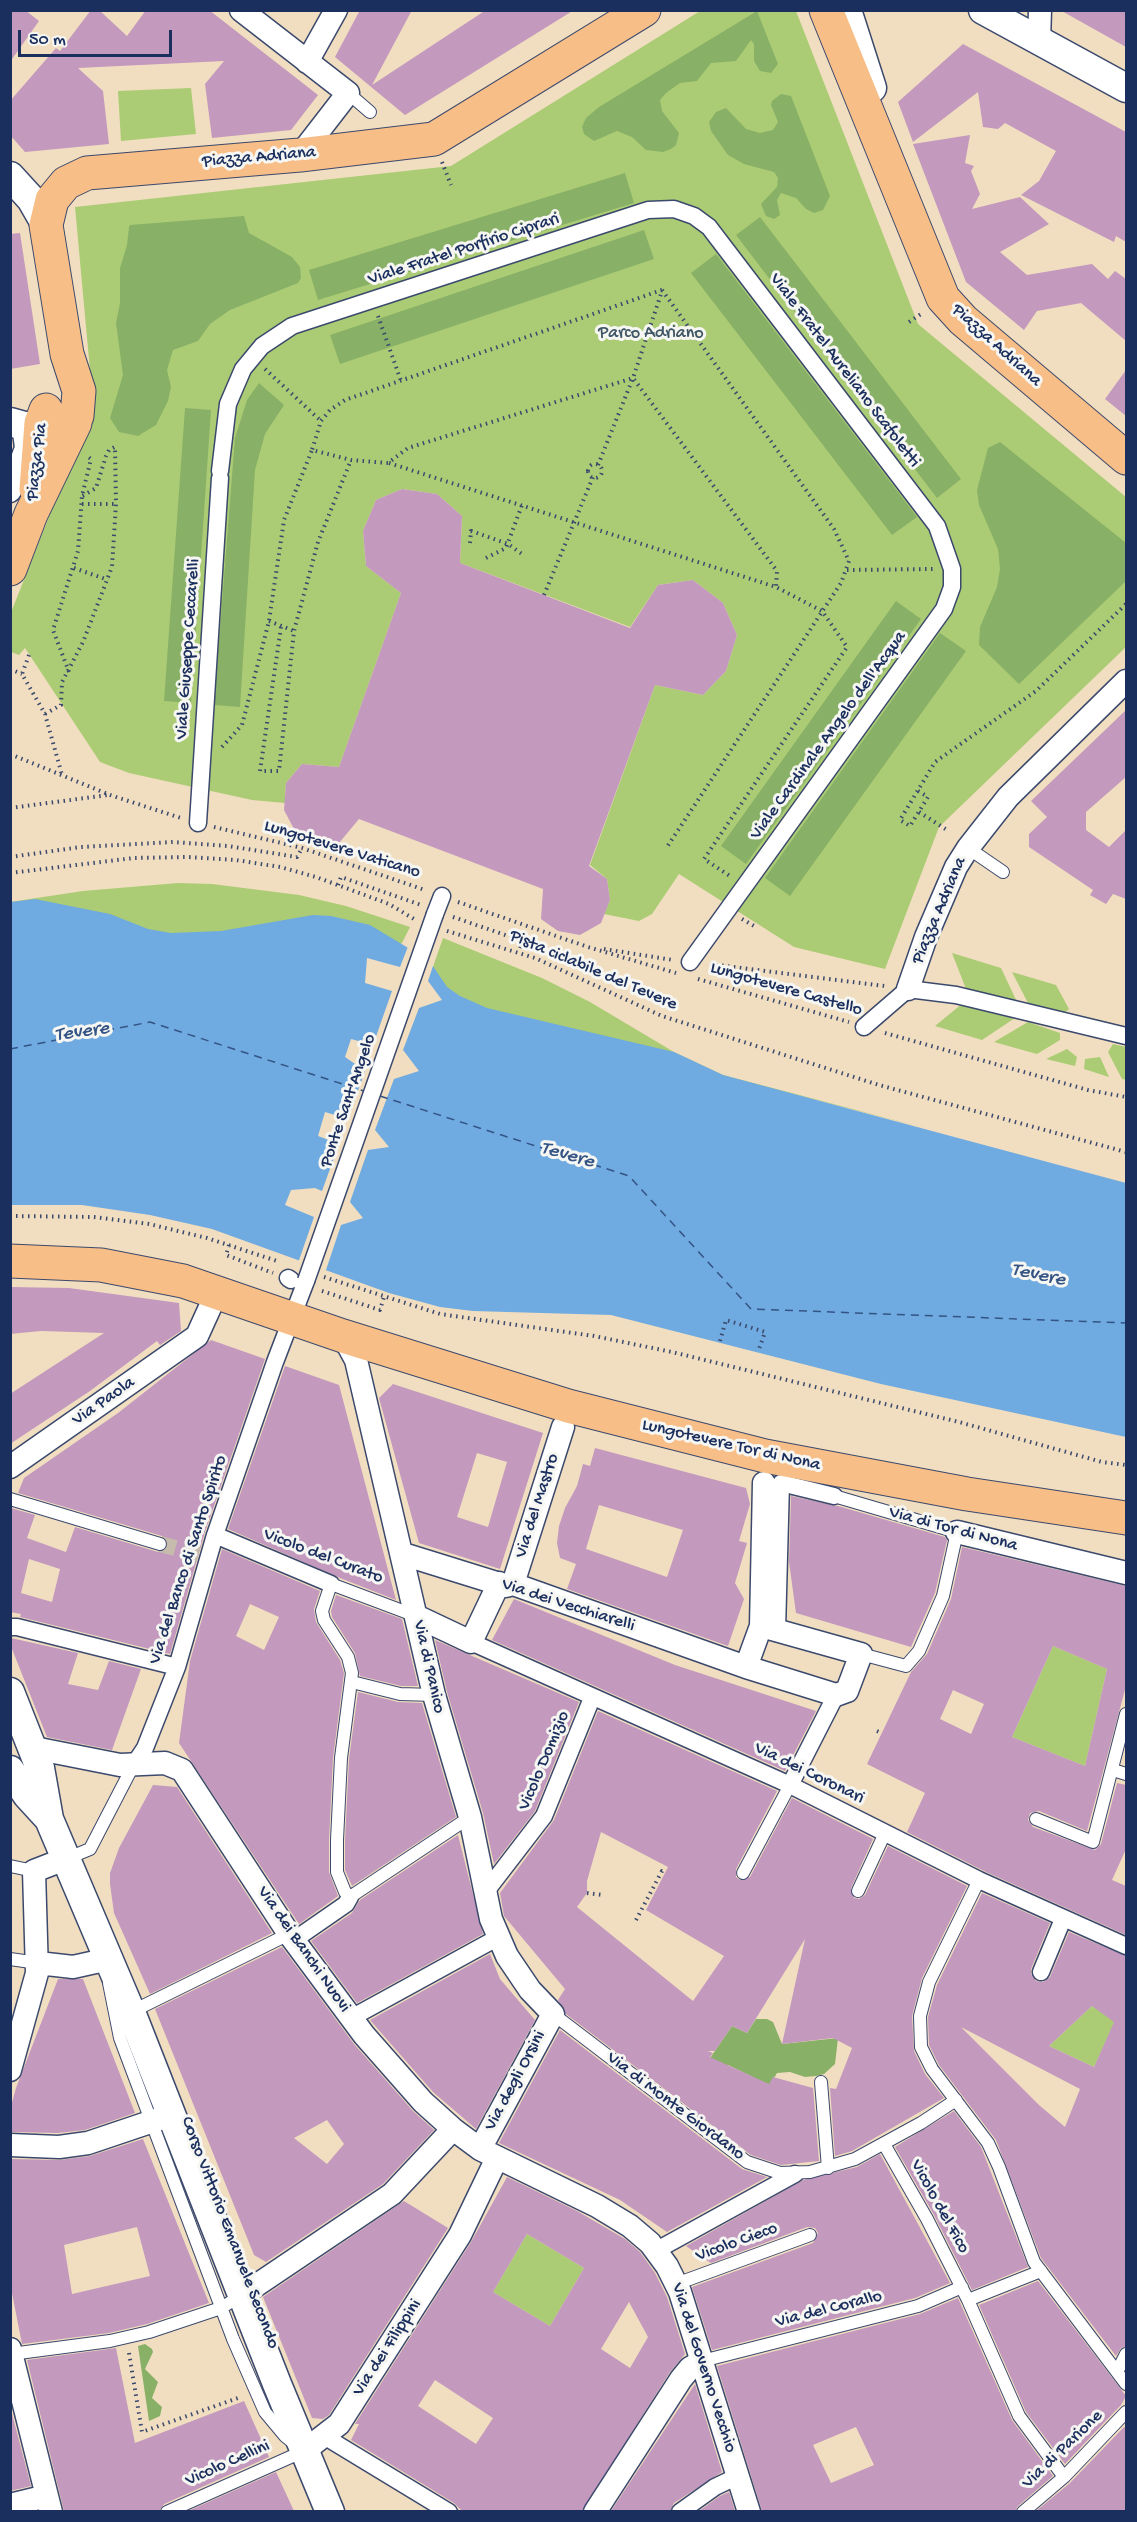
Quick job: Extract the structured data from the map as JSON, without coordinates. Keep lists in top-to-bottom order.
{
  "streets": {
    "main road": ["Piazza Adriana", "Piazza Pia", "Lungotevere Tor di Nona"],
    "street": [
      "Viale Fratel Porfirio Ciprari",
      "Viale Fratel Aureliano Scafoletti",
      "Viale Giuseppe Ceccarelli",
      "Viale Cardinale Angelo dell'Acqua",
      "Ponte Sant'Angelo",
      "Via Paola",
      "Via del Mastro",
      "Via di Tor di Nona",
      "Vicolo del Curato",
      "Via del Banco di Santo Spirito",
      "Via dei Vecchiarelli",
      "Via di Panico",
      "Vicolo Domizio",
      "Via dei Coronari",
      "Via dei Banchi Nuovi",
      "Via degli Orsini",
      "Via di Monte Giordano",
      "Corso Vittorio Emanuele Secondo",
      "Via dei Filippini",
      "Via del Governo Vecchio"
    ],
    "lane": [
      "Vicolo del Fico",
      "Vicolo Cieco",
      "Via del Corallo",
      "Via di Parione",
      "Vicolo Cellini"
    ],
    "path": ["Lungotevere Vaticano", "Pista ciclabile del Tevere", "Lungotevere Castello"]
  },
  "crossings": [
    ["Piazza Adriana", "Piazza Pia"],
    ["Viale Fratel Porfirio Ciprari", "Viale Fratel Aureliano Scafoletti"],
    ["Viale Fratel Porfirio Ciprari", "Viale Giuseppe Ceccarelli"],
    ["Viale Fratel Aureliano Scafoletti", "Viale Cardinale Angelo dell'Acqua"],
    ["Viale Giuseppe Ceccarelli", "Lungotevere Vaticano"],
    ["Viale Cardinale Angelo dell'Acqua", "Lungotevere Castello"],
    ["Lungotevere Vaticano", "Lungotevere Castello"],
    ["Lungotevere Vaticano", "Ponte Sant'Angelo"],
    ["Lungotevere Castello", "Ponte Sant'Angelo"],
    ["Ponte Sant'Angelo", "Lungotevere Tor di Nona"],
    ["Ponte Sant'Angelo", "Via del Banco di Santo Spirito"],
    ["Via Paola", "Lungotevere Tor di Nona"],
    ["Lungotevere Tor di Nona", "Via del Banco di Santo Spirito"],
    ["Lungotevere Tor di Nona", "Via di Panico"],
    ["Via del Mastro", "Via dei Vecchiarelli"],
    ["Via del Mastro", "Via dei Coronari"],
    ["Vicolo del Curato", "Via del Banco di Santo Spirito"],
    ["Vicolo del Curato", "Via di Panico"],
    ["Via del Banco di Santo Spirito", "Via dei Banchi Nuovi"],
    ["Via dei Vecchiarelli", "Via di Panico"],
    ["Via di Panico", "Vicolo Domizio"],
    ["Via di Panico", "Via di Monte Giordano"],
    ["Vicolo Domizio", "Via dei Coronari"],
    ["Via dei Banchi Nuovi", "Via degli Orsini"],
    ["Via dei Banchi Nuovi", "Via del Governo Vecchio"],
    ["Via degli Orsini", "Via di Monte Giordano"],
    ["Via degli Orsini", "Via dei Filippini"],
    ["Via degli Orsini", "Via del Governo Vecchio"],
    ["Via di Monte Giordano", "Vicolo del Fico"],
    ["Vicolo del Fico", "Via del Corallo"],
    ["Vicolo del Fico", "Via di Parione"],
    ["Corso Vittorio Emanuele Secondo", "Via dei Filippini"],
    ["Corso Vittorio Emanuele Secondo", "Vicolo Cellini"],
    ["Vicolo Cieco", "Via del Governo Vecchio"],
    ["Via del Corallo", "Via del Governo Vecchio"],
    ["Via dei Filippini", "Vicolo Cellini"]
  ],
  "water": ["Tevere"],
  "parks": ["Parco Adriano"],
  "scale_bar": "50 m"
}
